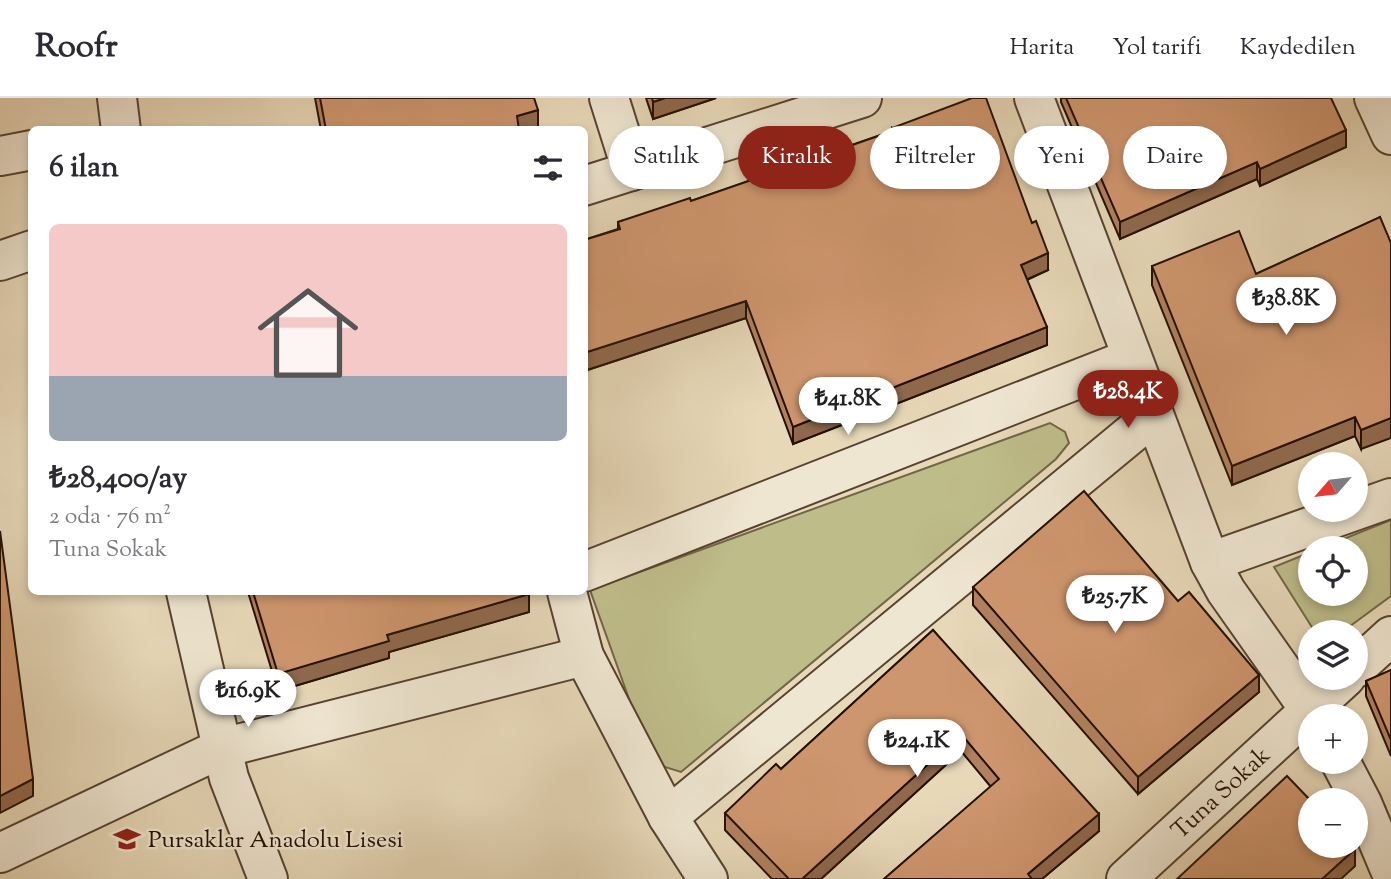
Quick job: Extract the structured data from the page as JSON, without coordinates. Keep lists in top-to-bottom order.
{
  "streets": {
    "street": ["Tuna Sokak"]
  },
  "places": {
    "school or university": ["Pursaklar Anadolu Lisesi"]
  },
  "north": "bottom left",
  "page": {
    "header": "Roofr",
    "nav": ["Harita", "Yol tarifi", "Kaydedilen"],
    "chip": [
      "Satılık",
      "Kiralık",
      "Filtreler",
      "Yeni",
      "Daire"
    ],
    "heading": "6 ilan",
    "list": [
      {
        "name": "₺28,400/ay",
        "note": "2 oda · 76 m² · Tuna Sokak"
      }
    ],
    "price": [
      "₺38.8K",
      "₺28.4K",
      "₺41.8K",
      "₺25.7K",
      "₺16.9K",
      "₺24.1K"
    ],
    "map_buttons": ["+", "−"]
  }
}
